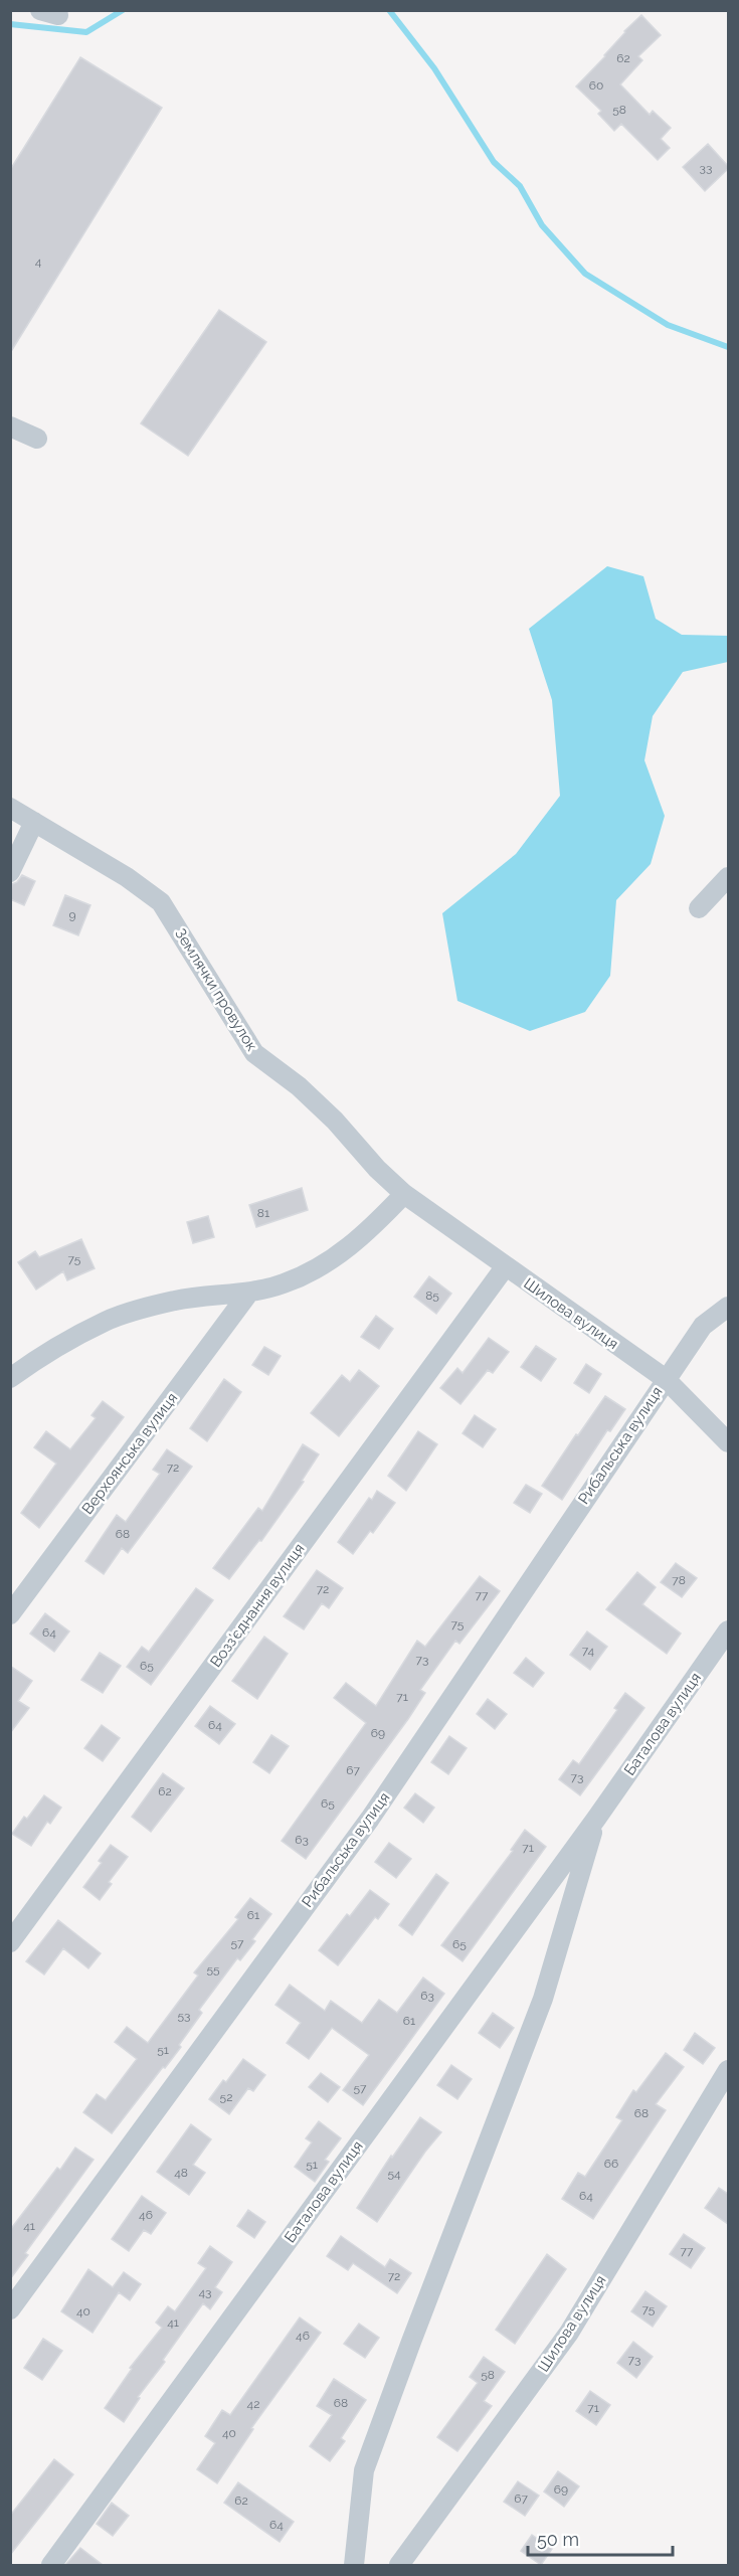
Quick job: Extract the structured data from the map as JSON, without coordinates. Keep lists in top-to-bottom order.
{
  "streets": {
    "street": [
      "Землячки провулок",
      "Шилова вулиця",
      "Рибальська вулиця",
      "Верхоянська вулиця",
      "Возз’єднання вулиця",
      "Баталова вулиця"
    ]
  },
  "crossings": [
    ["Землячки провулок", "Шилова вулиця"],
    ["Шилова вулиця", "Рибальська вулиця"],
    ["Шилова вулиця", "Возз’єднання вулиця"]
  ],
  "house_numbers": [
    "62",
    "60",
    "58",
    "33",
    "4",
    "9",
    "81",
    "75",
    "85",
    "72",
    "68",
    "78",
    "72",
    "77",
    "75",
    "64",
    "74",
    "73",
    "65",
    "71",
    "64",
    "69",
    "67",
    "73",
    "62",
    "65",
    "63",
    "71",
    "61",
    "57",
    "65",
    "55",
    "63",
    "53",
    "61",
    "51",
    "57",
    "52",
    "68",
    "66",
    "51",
    "48",
    "54",
    "64",
    "46",
    "41",
    "77",
    "72",
    "43",
    "75",
    "40",
    "41",
    "46",
    "73",
    "58",
    "68",
    "42",
    "71",
    "40",
    "69",
    "67",
    "62",
    "64"
  ],
  "scale_bar": "50 m"
}
